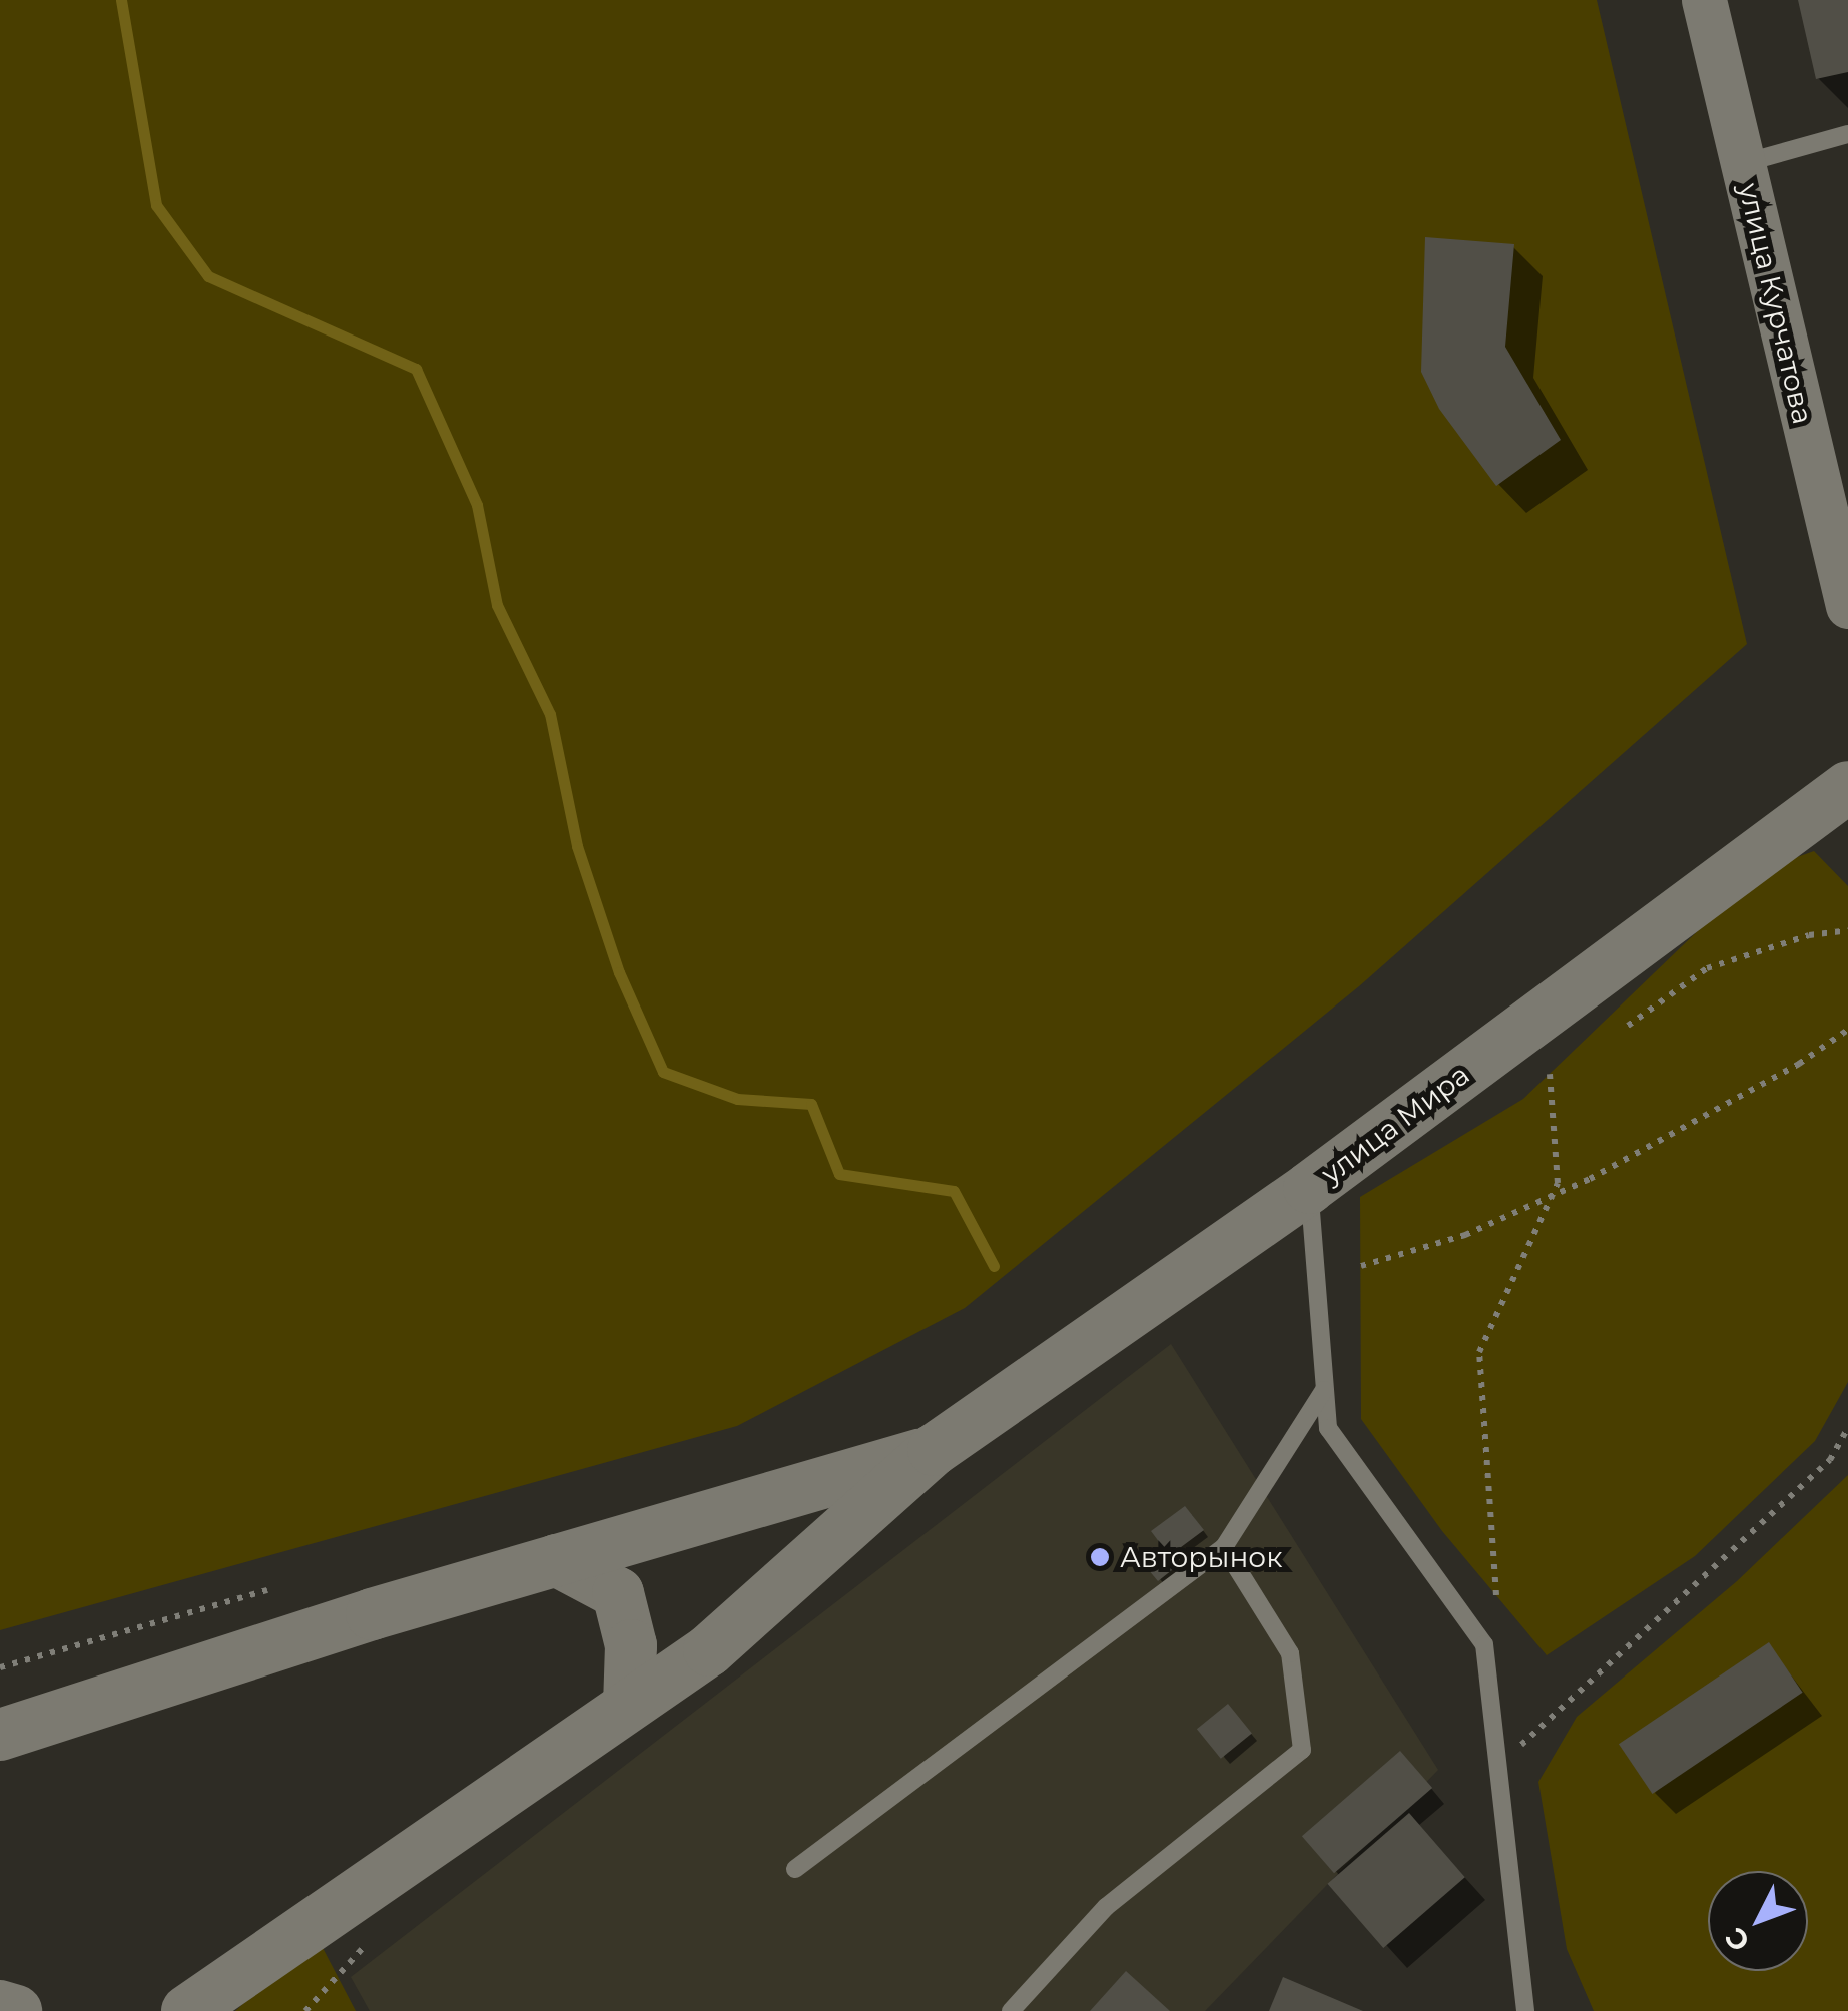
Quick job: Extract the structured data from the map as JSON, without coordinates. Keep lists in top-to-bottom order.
{
  "streets": {
    "main road": ["улица Мира"],
    "street": ["улица Курчатова"]
  },
  "places": ["Авторынок"],
  "north": "bottom left"
}
